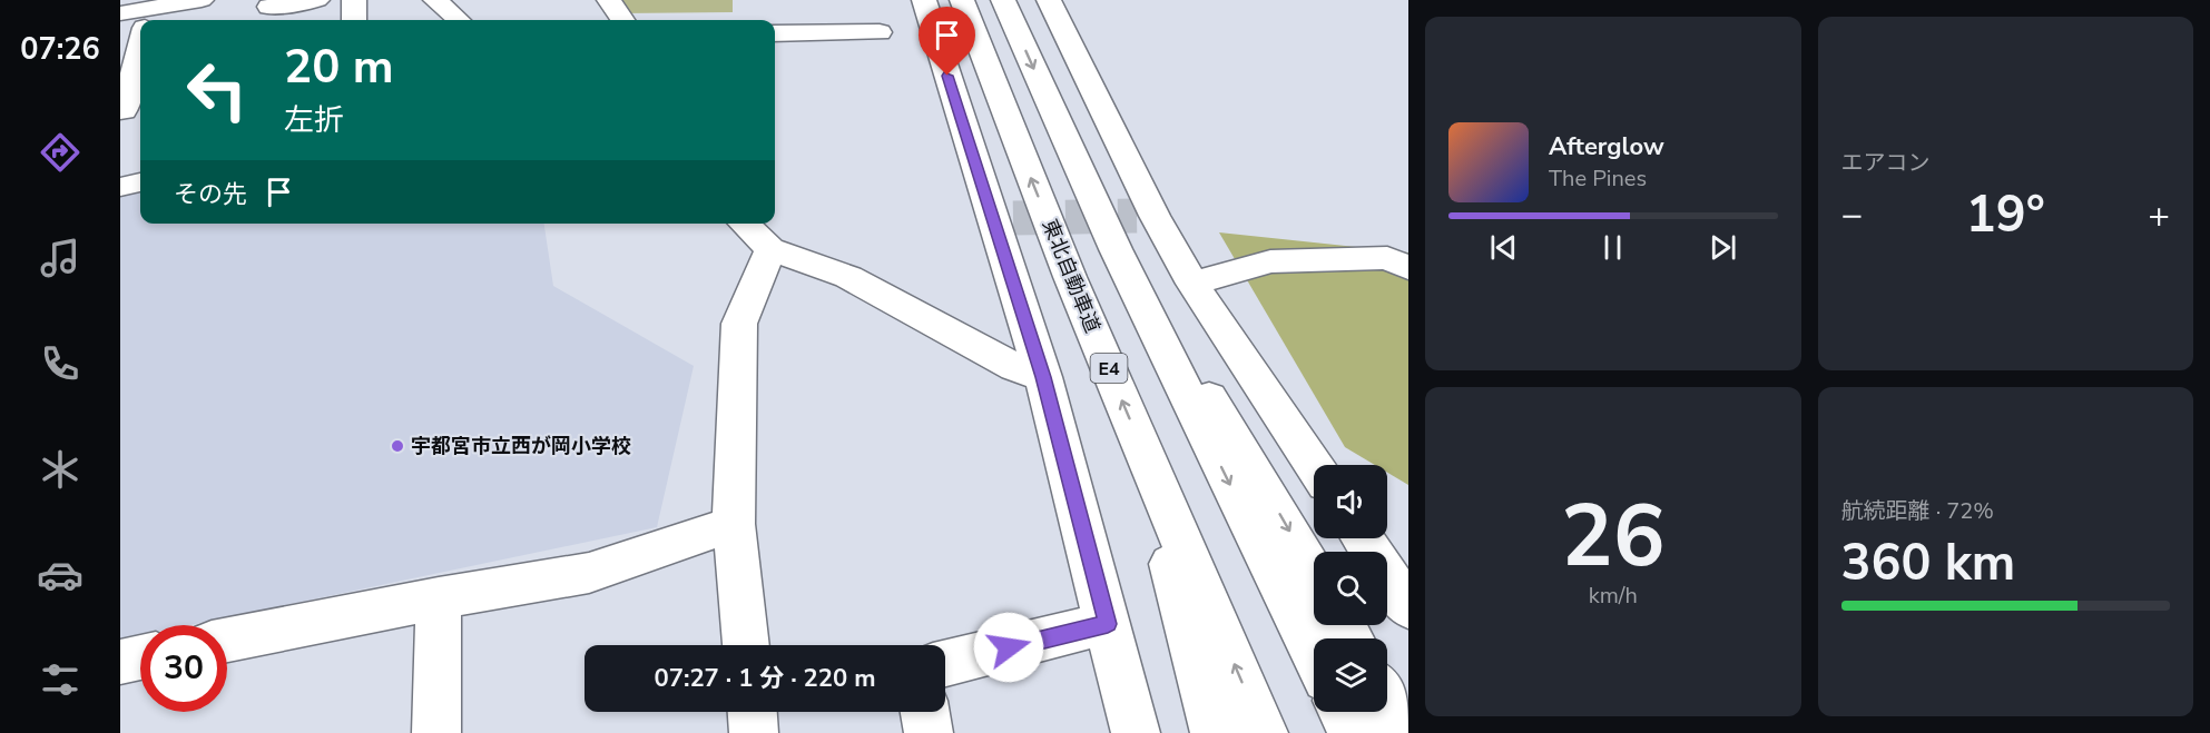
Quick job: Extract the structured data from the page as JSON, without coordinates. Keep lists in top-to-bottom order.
{
  "streets": {
    "main road": ["東北自動車道", "E4"]
  },
  "places": ["宇都宮市立西が岡小学校"],
  "page": {
    "tabs": "07:26",
    "tile": [
      "エアコン",
      ["26", "km/h"],
      ["航続距離 · 72%", "360 km"]
    ],
    "turn": ["20 m", "左折"],
    "song": ["Afterglow", "The Pines"],
    "then": "その先",
    "heat": ["−", "19°", "+"],
    "limit": "30",
    "trip": "07:27 · 1 分 · 220 m"
  }
}
